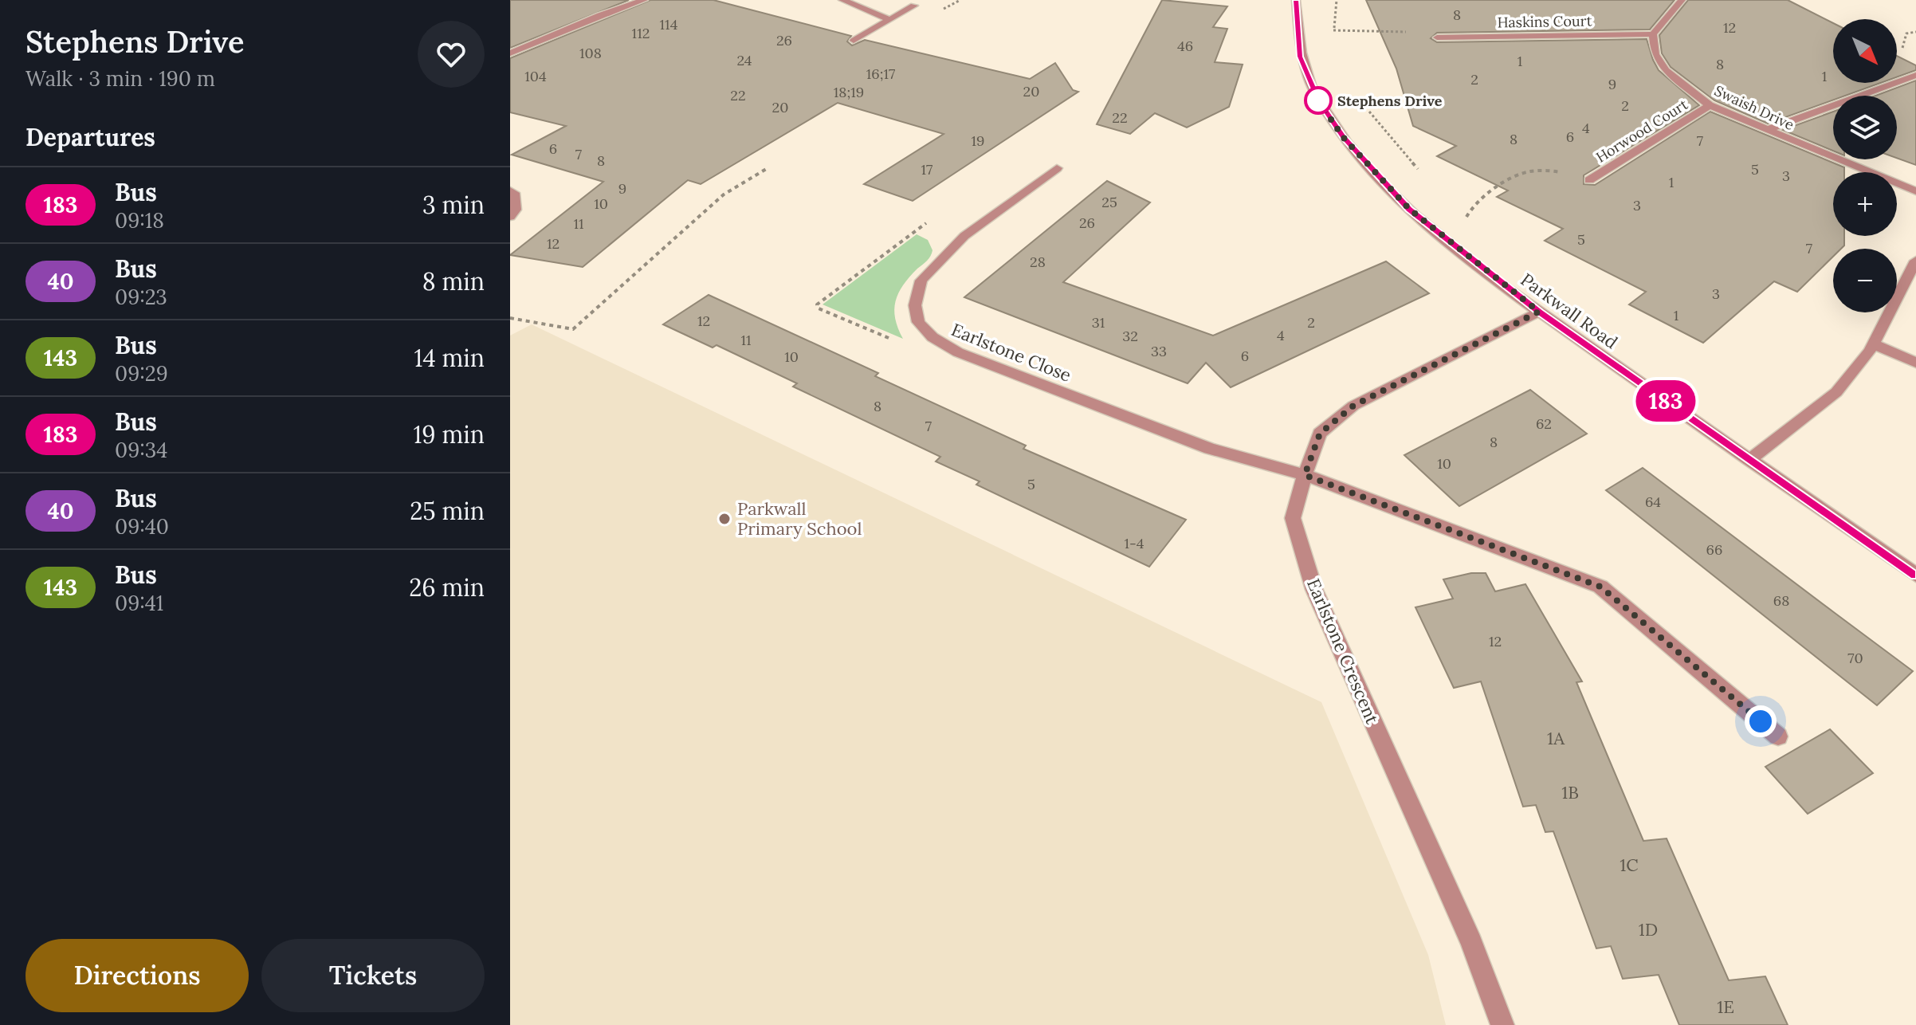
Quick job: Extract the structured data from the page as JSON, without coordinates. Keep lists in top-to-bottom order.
{
  "streets": {
    "street": [
      "Haskins Court",
      "Swaish Drive",
      "Horwood Court",
      "Parkwall Road",
      "Earlstone Close",
      "Earlstone Crescent"
    ]
  },
  "crossings": [
    ["Haskins Court", "Swaish Drive"],
    ["Swaish Drive", "Horwood Court"],
    ["Parkwall Road", "Earlstone Crescent"],
    ["Earlstone Close", "Earlstone Crescent"]
  ],
  "places": ["Stephens Drive", "Parkwall Primary School"],
  "lines": ["bus line 183"],
  "house_numbers": [
    "8",
    "114",
    "12",
    "112",
    "26",
    "46",
    "108",
    "24",
    "1",
    "8",
    "16;17",
    "104",
    "1",
    "2",
    "9",
    "20",
    "18;19",
    "22",
    "2",
    "20",
    "22",
    "4",
    "6",
    "8",
    "19",
    "7",
    "6",
    "7",
    "8",
    "17",
    "5",
    "3",
    "1",
    "9",
    "25",
    "10",
    "3",
    "26",
    "11",
    "5",
    "12",
    "7",
    "28",
    "3",
    "1",
    "12",
    "31",
    "2",
    "4",
    "32",
    "11",
    "33",
    "6",
    "10",
    "8",
    "62",
    "7",
    "8",
    "10",
    "5",
    "64",
    "1-4",
    "66",
    "68",
    "12",
    "70",
    "1A",
    "1B",
    "1C",
    "1D",
    "1E"
  ],
  "north": "bottom right",
  "page": {
    "heading": [
      ["Stephens Drive", "Walk · 3 min · 190 m"],
      "Departures"
    ],
    "on_map": "183",
    "map_buttons": ["+", "−"],
    "list": [
      {
        "mark": "183",
        "name": "Bus",
        "note": "09:18",
        "value": "3 min"
      },
      {
        "mark": "40",
        "name": "Bus",
        "note": "09:23",
        "value": "8 min"
      },
      {
        "mark": "143",
        "name": "Bus",
        "note": "09:29",
        "value": "14 min"
      },
      {
        "mark": "183",
        "name": "Bus",
        "note": "09:34",
        "value": "19 min"
      },
      {
        "mark": "40",
        "name": "Bus",
        "note": "09:40",
        "value": "25 min"
      },
      {
        "mark": "143",
        "name": "Bus",
        "note": "09:41",
        "value": "26 min"
      }
    ],
    "buttons": ["Directions", "Tickets"]
  }
}
